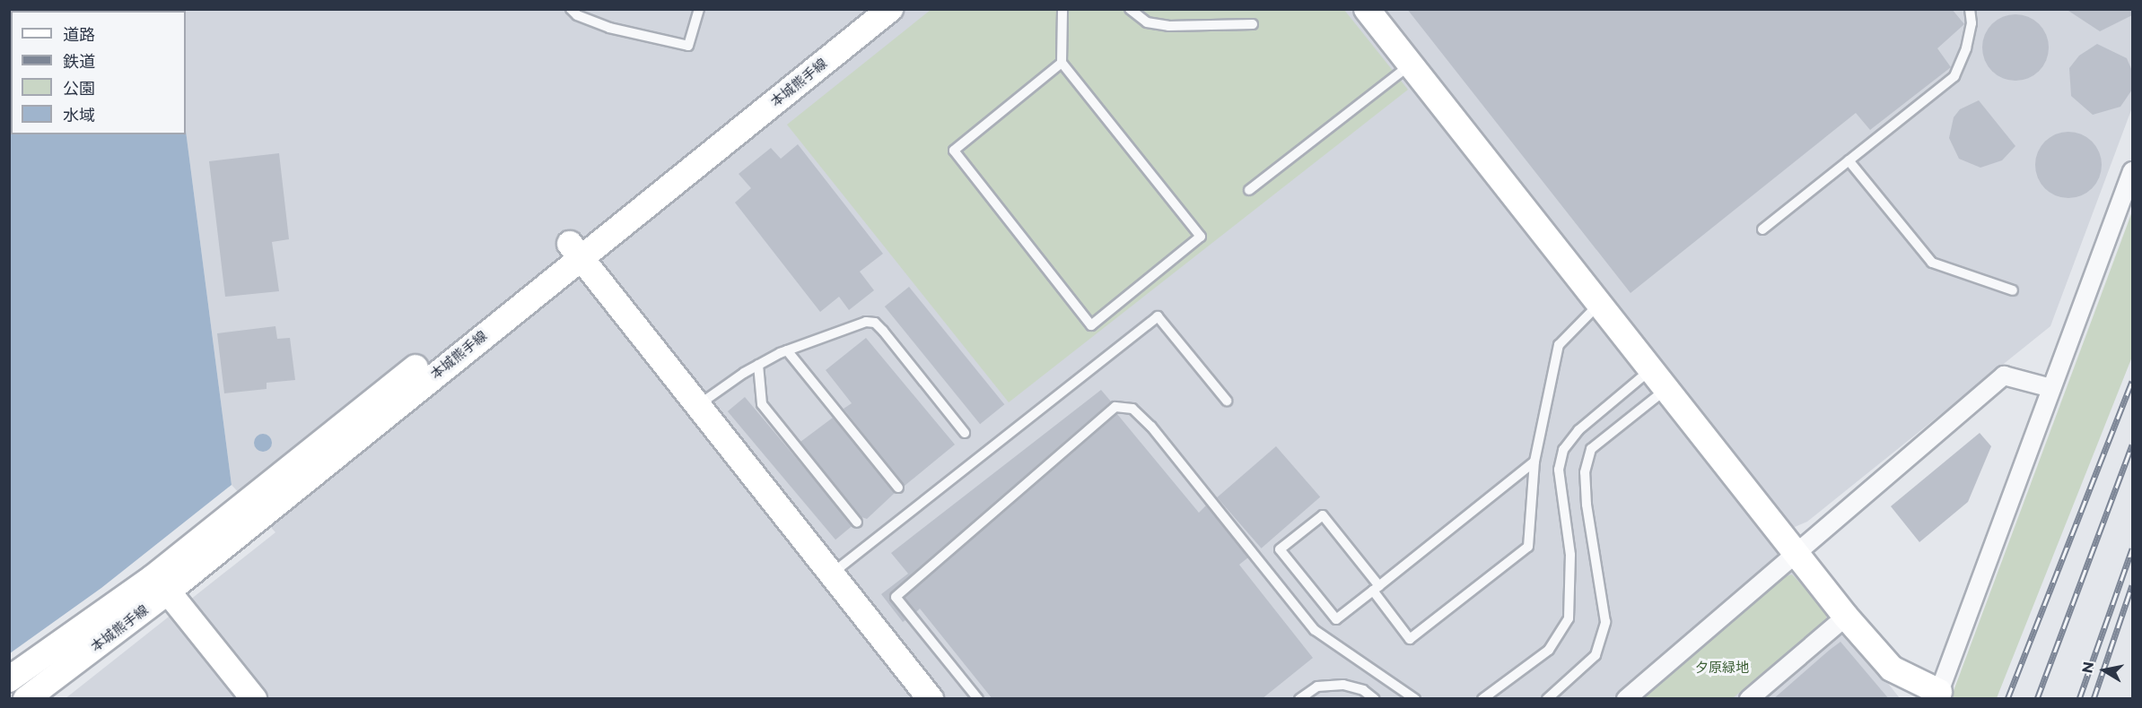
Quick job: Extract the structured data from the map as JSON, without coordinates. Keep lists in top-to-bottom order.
{
  "streets": {
    "main road": ["本城熊手線"]
  },
  "parks": ["夕原緑地"],
  "legend": [
    "道路",
    "鉄道",
    "公園",
    "水域"
  ],
  "north": "left"
}
